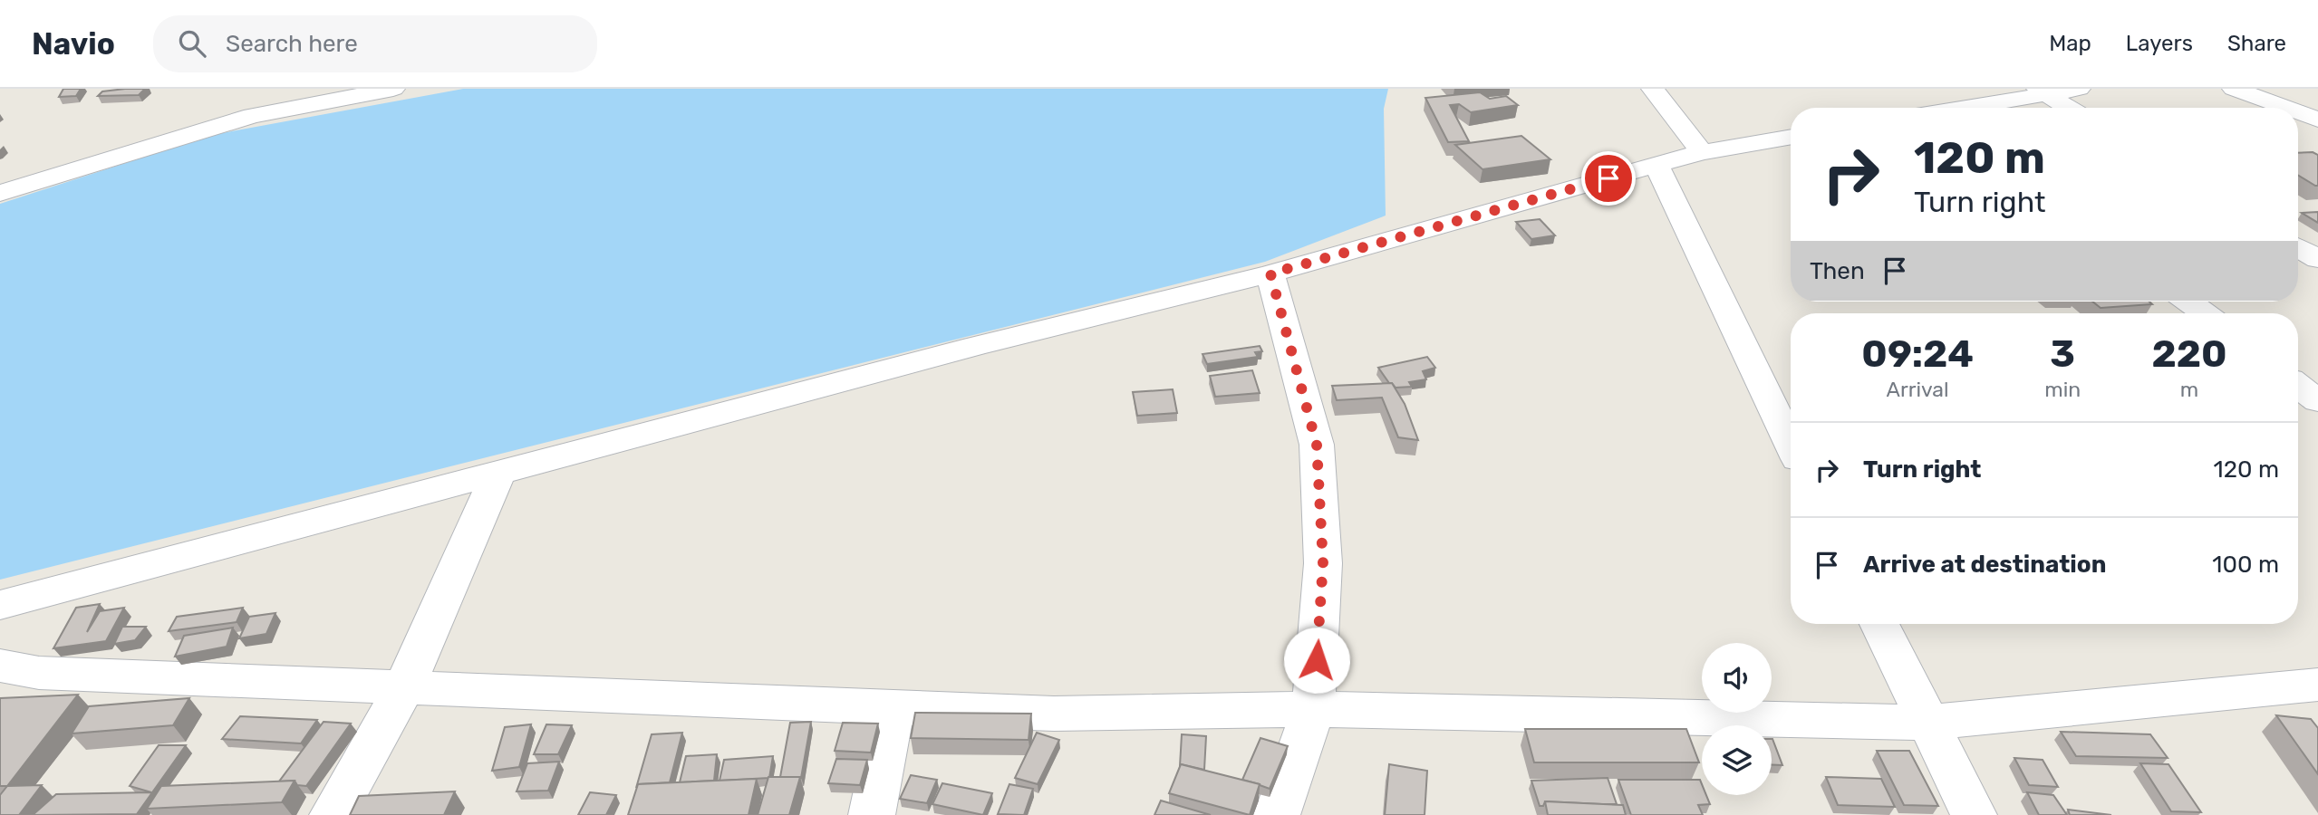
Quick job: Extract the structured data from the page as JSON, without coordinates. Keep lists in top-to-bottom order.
{
  "page": {
    "header": "Navio",
    "search": "Search here",
    "nav": ["Map", "Layers", "Share"],
    "turn": ["120 m", "Turn right"],
    "then": "Then",
    "eta": [
      "09:24",
      "Arrival",
      "3",
      "min",
      "220",
      "m"
    ],
    "list": [
      {
        "name": "Turn right",
        "value": "120 m"
      },
      {
        "name": "Arrive at destination",
        "value": "100 m"
      }
    ]
  }
}
